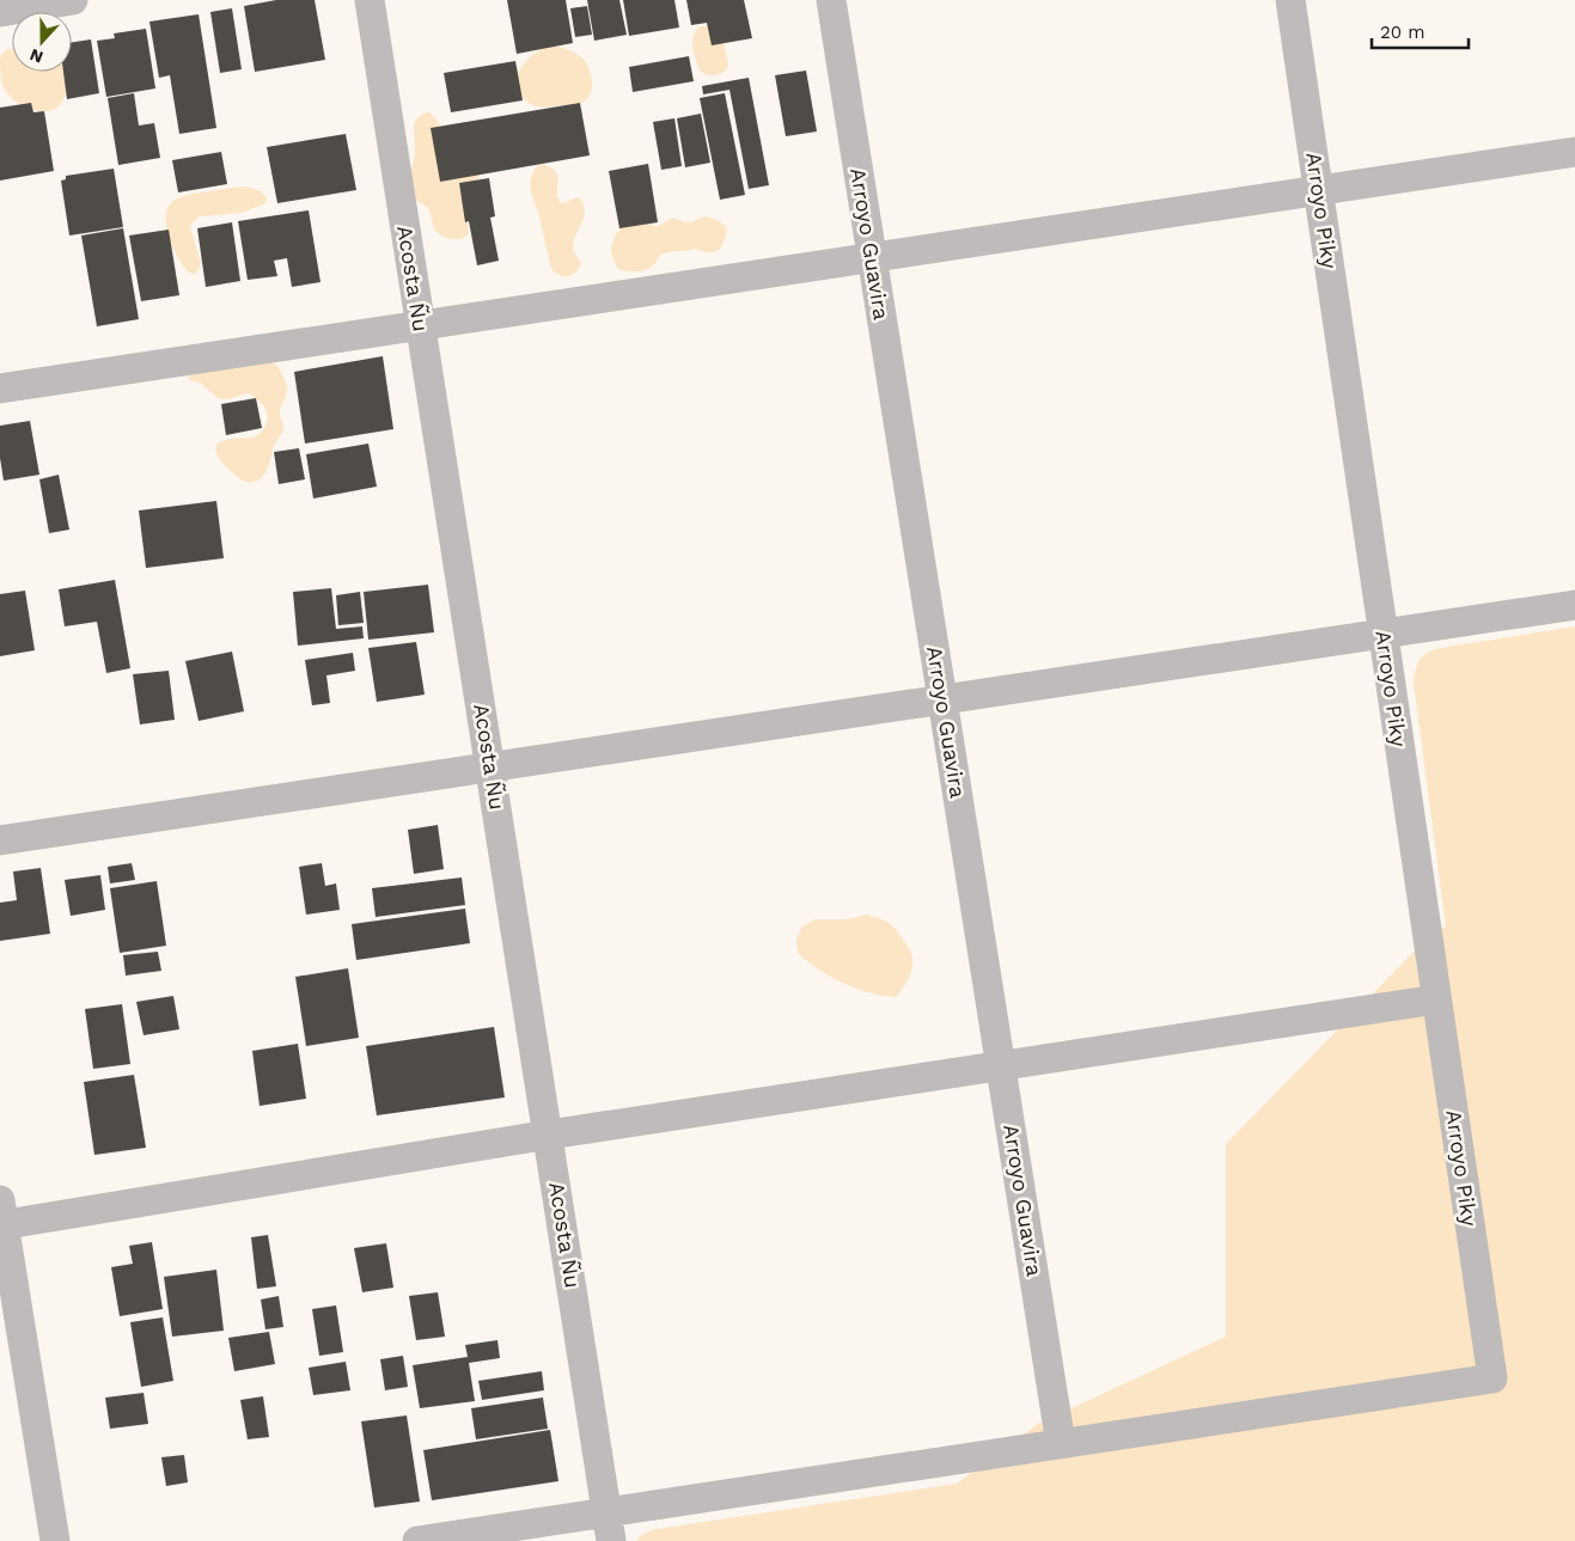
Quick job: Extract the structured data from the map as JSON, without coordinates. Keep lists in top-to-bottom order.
{
  "streets": {
    "street": ["Arroyo Piky", "Arroyo Guavira", "Acosta Ñu"]
  },
  "crossings": [
    ["Arroyo Piky", "Arroyo Guavira"]
  ],
  "scale_bar": "20 m",
  "north": "bottom"
}
